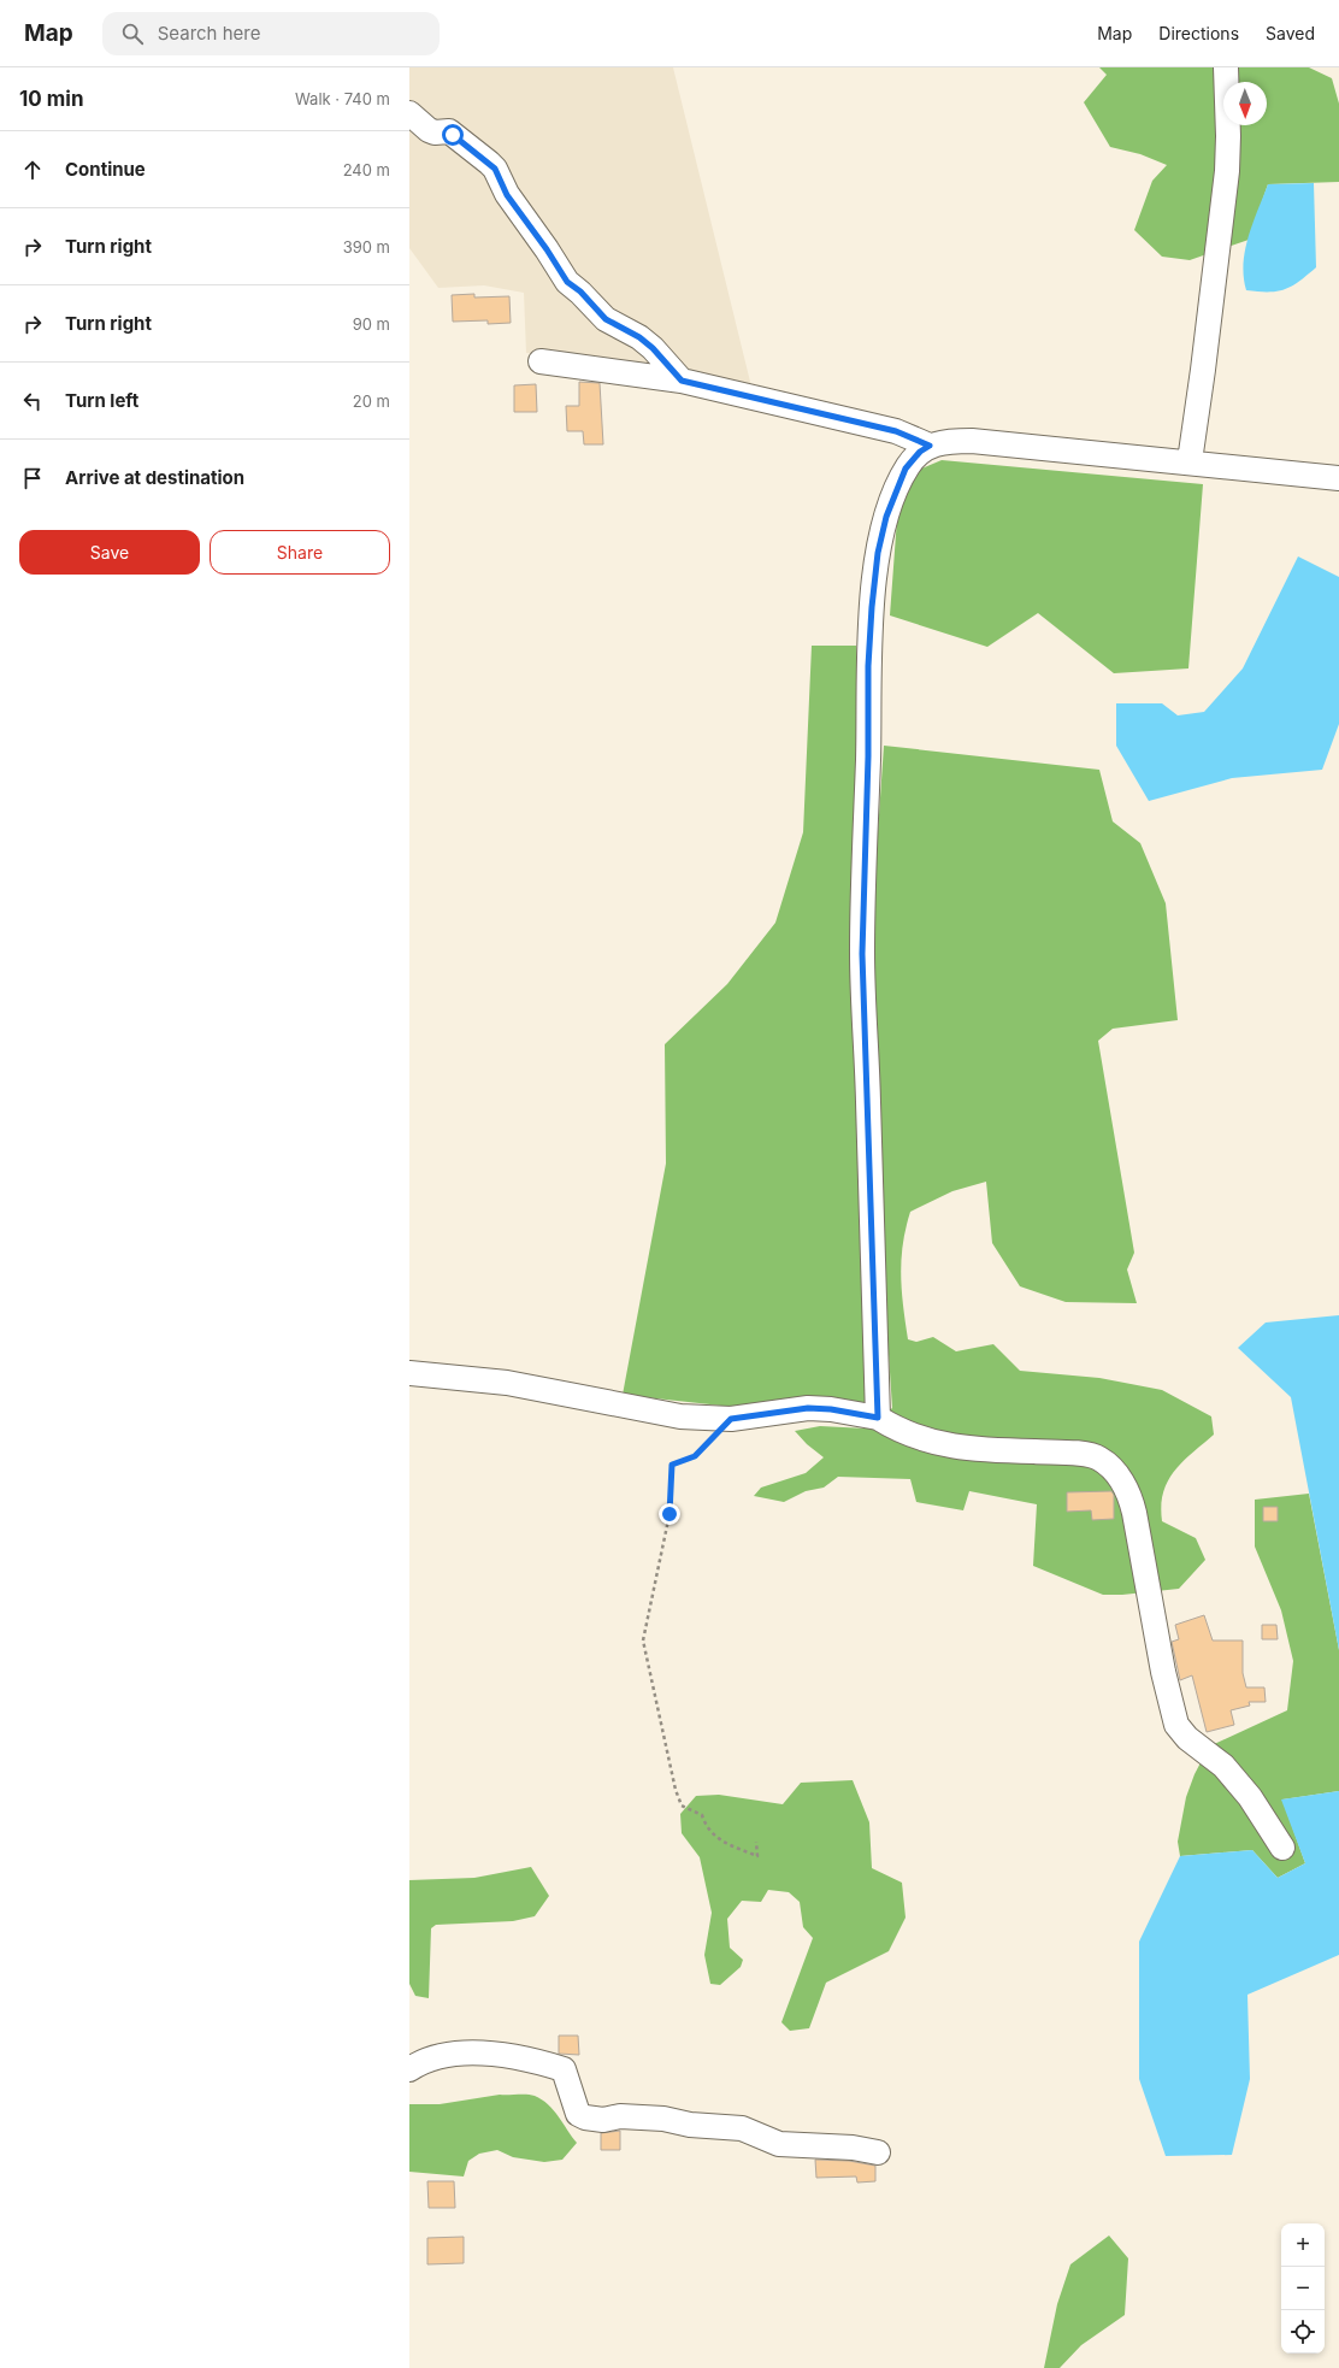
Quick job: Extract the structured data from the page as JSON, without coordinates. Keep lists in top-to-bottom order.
{
  "north": "bottom",
  "page": {
    "header": "Map",
    "search": "Search here",
    "nav": ["Map", "Directions", "Saved"],
    "heading": ["10 min", "Walk · 740 m"],
    "list": [
      ["Continue", "240 m"],
      ["Turn right", "390 m"],
      ["Turn right", "90 m"],
      ["Turn left", "20 m"],
      "Arrive at destination"
    ],
    "buttons": ["Save", "Share"],
    "map_buttons": ["+", "−"]
  }
}
